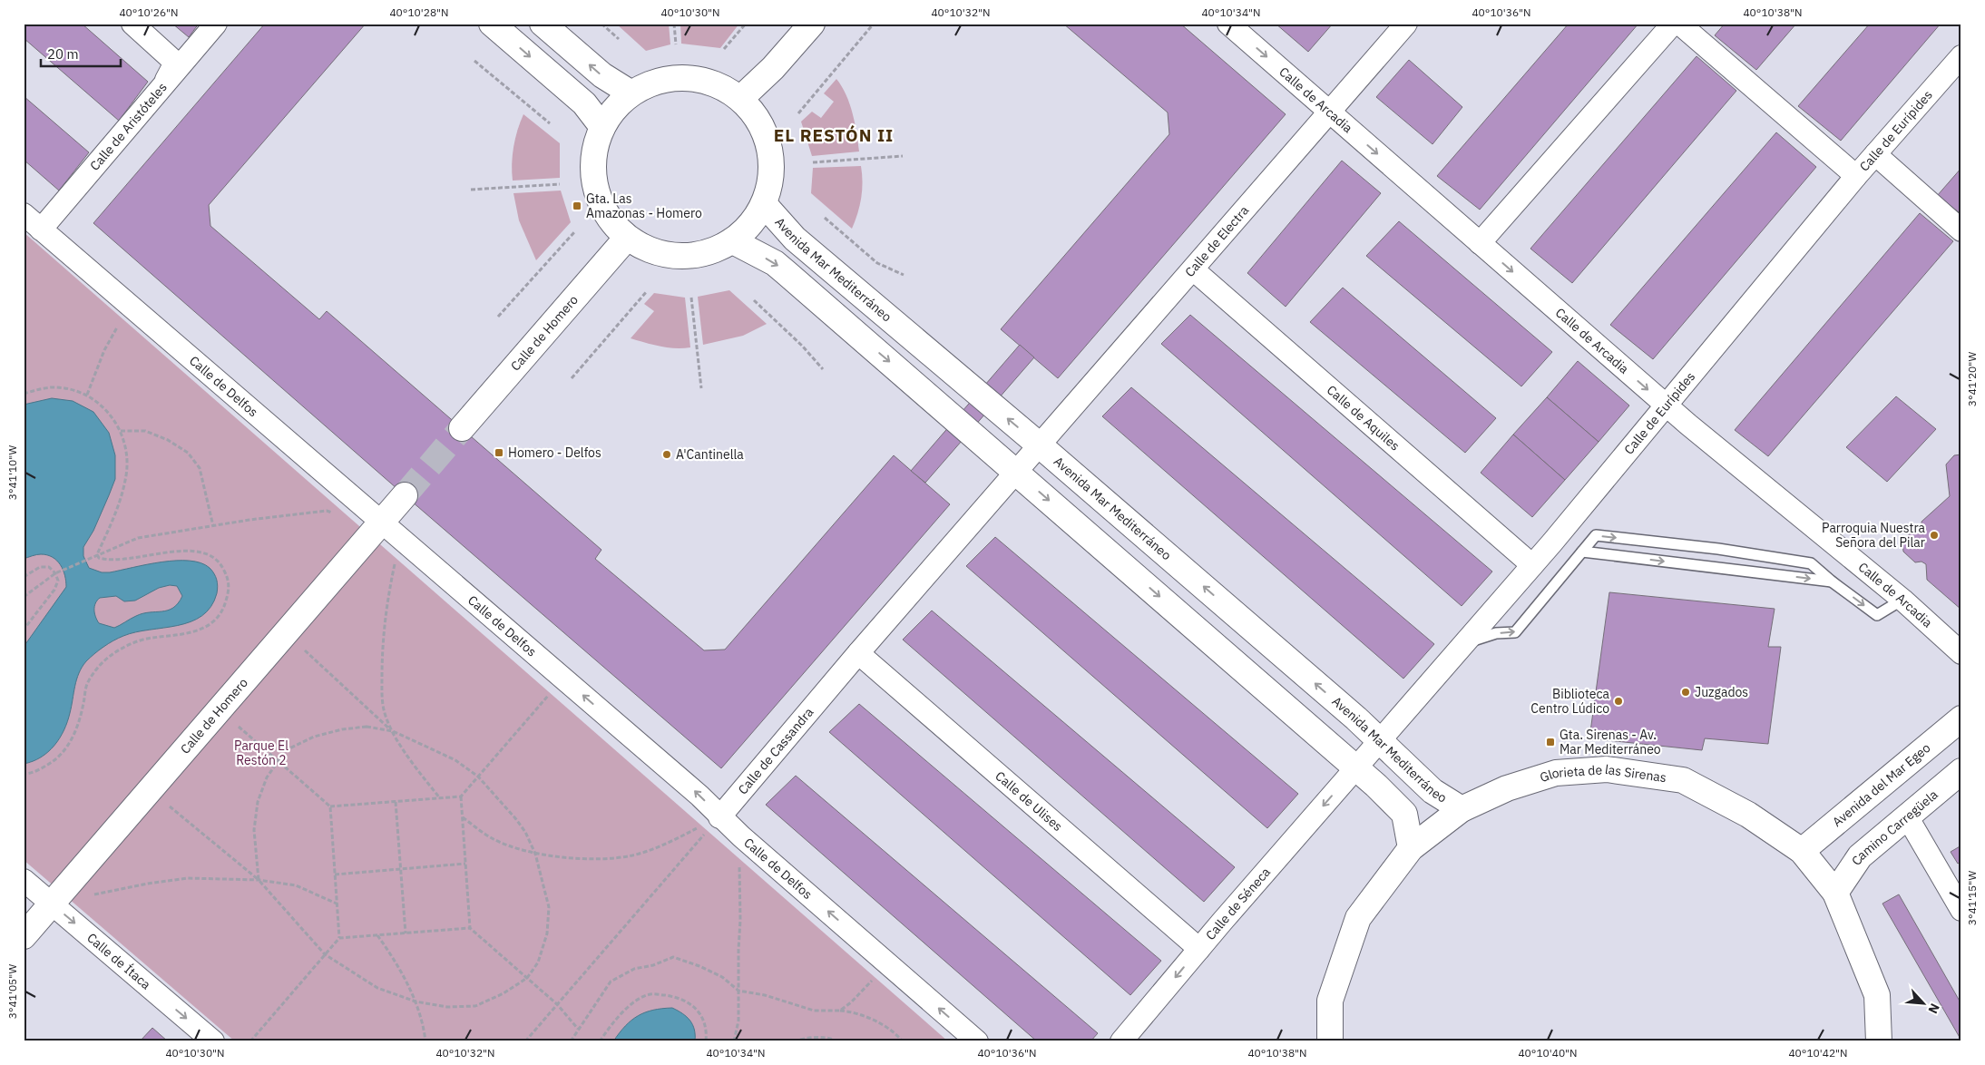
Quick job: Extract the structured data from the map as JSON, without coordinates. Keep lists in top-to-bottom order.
{
  "streets": {
    "street": [
      "Calle de Arcadia",
      "Calle de Aristóteles",
      "Calle de Eurípides",
      "Calle de Electra",
      "Avenida Mar Mediterráneo",
      "Calle de Homero",
      "Calle de Delfos",
      "Calle de Aquiles",
      "Calle de Cassandra",
      "Glorieta de las Sirenas",
      "Avenida del Mar Egeo",
      "Calle de Ulises",
      "Camino Carregüela",
      "Calle de Séneca",
      "Calle de Ítaca"
    ]
  },
  "crossings": [
    ["Calle de Arcadia", "Calle de Eurípides"],
    ["Calle de Arcadia", "Calle de Electra"],
    ["Calle de Aristóteles", "Calle de Delfos"],
    ["Calle de Eurípides", "Avenida Mar Mediterráneo"],
    ["Calle de Eurípides", "Calle de Aquiles"],
    ["Calle de Eurípides", "Calle de Séneca"],
    ["Calle de Electra", "Avenida Mar Mediterráneo"],
    ["Calle de Electra", "Calle de Aquiles"],
    ["Calle de Electra", "Calle de Cassandra"],
    ["Avenida Mar Mediterráneo", "Calle de Cassandra"],
    ["Avenida Mar Mediterráneo", "Glorieta de las Sirenas"],
    ["Avenida Mar Mediterráneo", "Calle de Séneca"],
    ["Calle de Homero", "Calle de Delfos"],
    ["Calle de Homero", "Calle de Ítaca"],
    ["Calle de Delfos", "Calle de Cassandra"],
    ["Calle de Cassandra", "Calle de Ulises"],
    ["Glorieta de las Sirenas", "Avenida del Mar Egeo"],
    ["Glorieta de las Sirenas", "Camino Carregüela"],
    ["Calle de Ulises", "Calle de Séneca"]
  ],
  "one_way": [
    "Calle de Arcadia",
    "Calle de Delfos",
    "Calle de Séneca",
    "Calle de Ítaca"
  ],
  "districts": ["EL RESTÓN II"],
  "parks": ["Parque El Restón 2"],
  "places": {
    "transit": ["Gta. Las Amazonas - Homero", "Homero - Delfos", "Gta. Sirenas - Av. Mar Mediterráneo"],
    "other": [
      "A'Cantinella",
      "Parroquia Nuestra Señora del Pilar",
      "Juzgados",
      "Biblioteca Centro Lúdico"
    ]
  },
  "scale_bar": "20 m",
  "north": "bottom right",
  "coordinates": [
    "40°10'26\"N",
    "40°10'28\"N",
    "40°10'30\"N",
    "40°10'32\"N",
    "40°10'34\"N",
    "40°10'36\"N",
    "40°10'38\"N",
    "3°41'20\"W",
    "3°41'10\"W",
    "3°41'15\"W",
    "3°41'05\"W",
    "40°10'40\"N",
    "40°10'42\"N"
  ]
}
